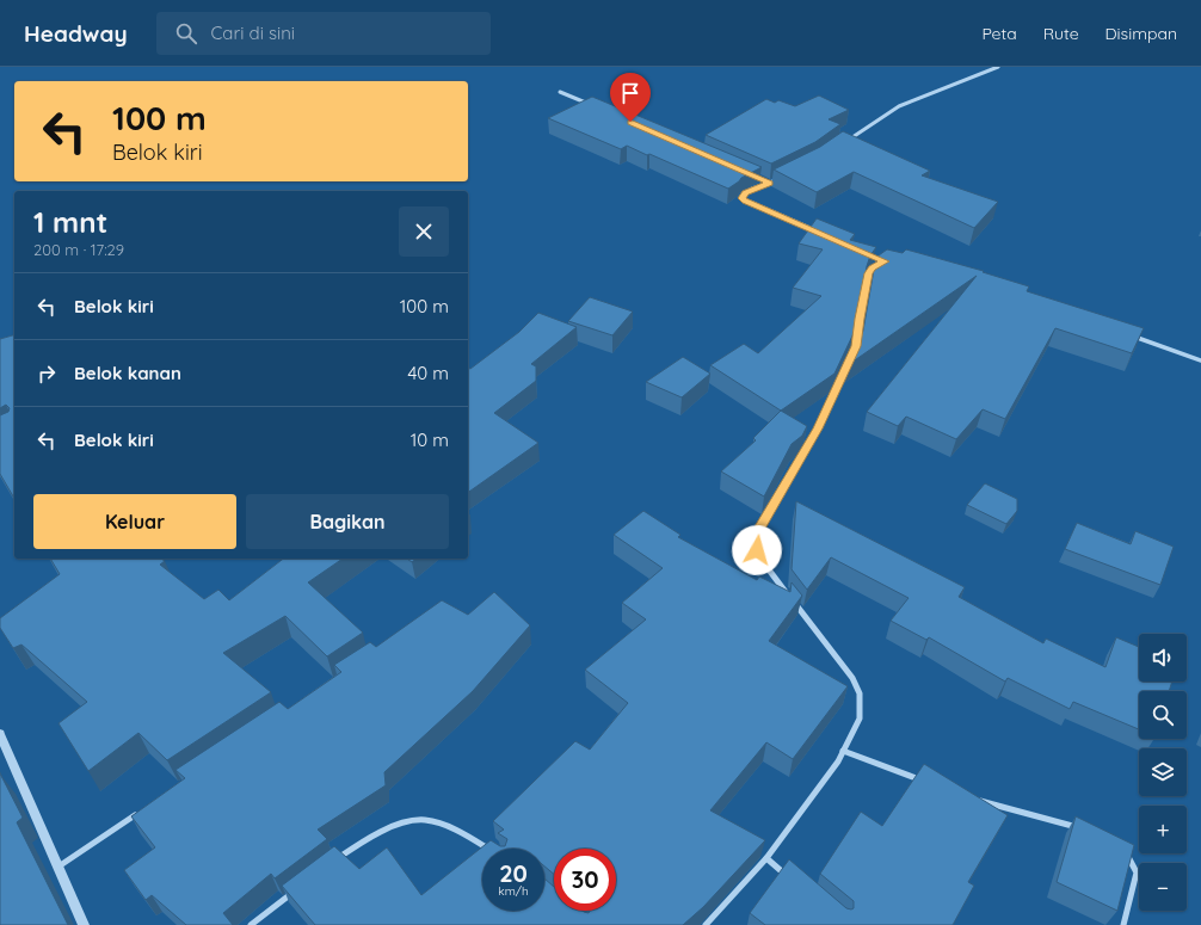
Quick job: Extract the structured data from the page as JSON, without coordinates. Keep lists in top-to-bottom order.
{
  "page": {
    "header": "Headway",
    "search": "Cari di sini",
    "nav": ["Peta", "Rute", "Disimpan"],
    "turn": ["100 m", "Belok kiri"],
    "heading": ["1 mnt", "200 m · 17:29"],
    "list": [
      {
        "name": "Belok kiri",
        "value": "100 m"
      },
      {
        "name": "Belok kanan",
        "value": "40 m"
      },
      {
        "name": "Belok kiri",
        "value": "10 m"
      }
    ],
    "buttons": ["Keluar", "Bagikan"],
    "map_buttons": ["+", "−"],
    "speed": "20 km/h",
    "limit": "30"
  }
}
